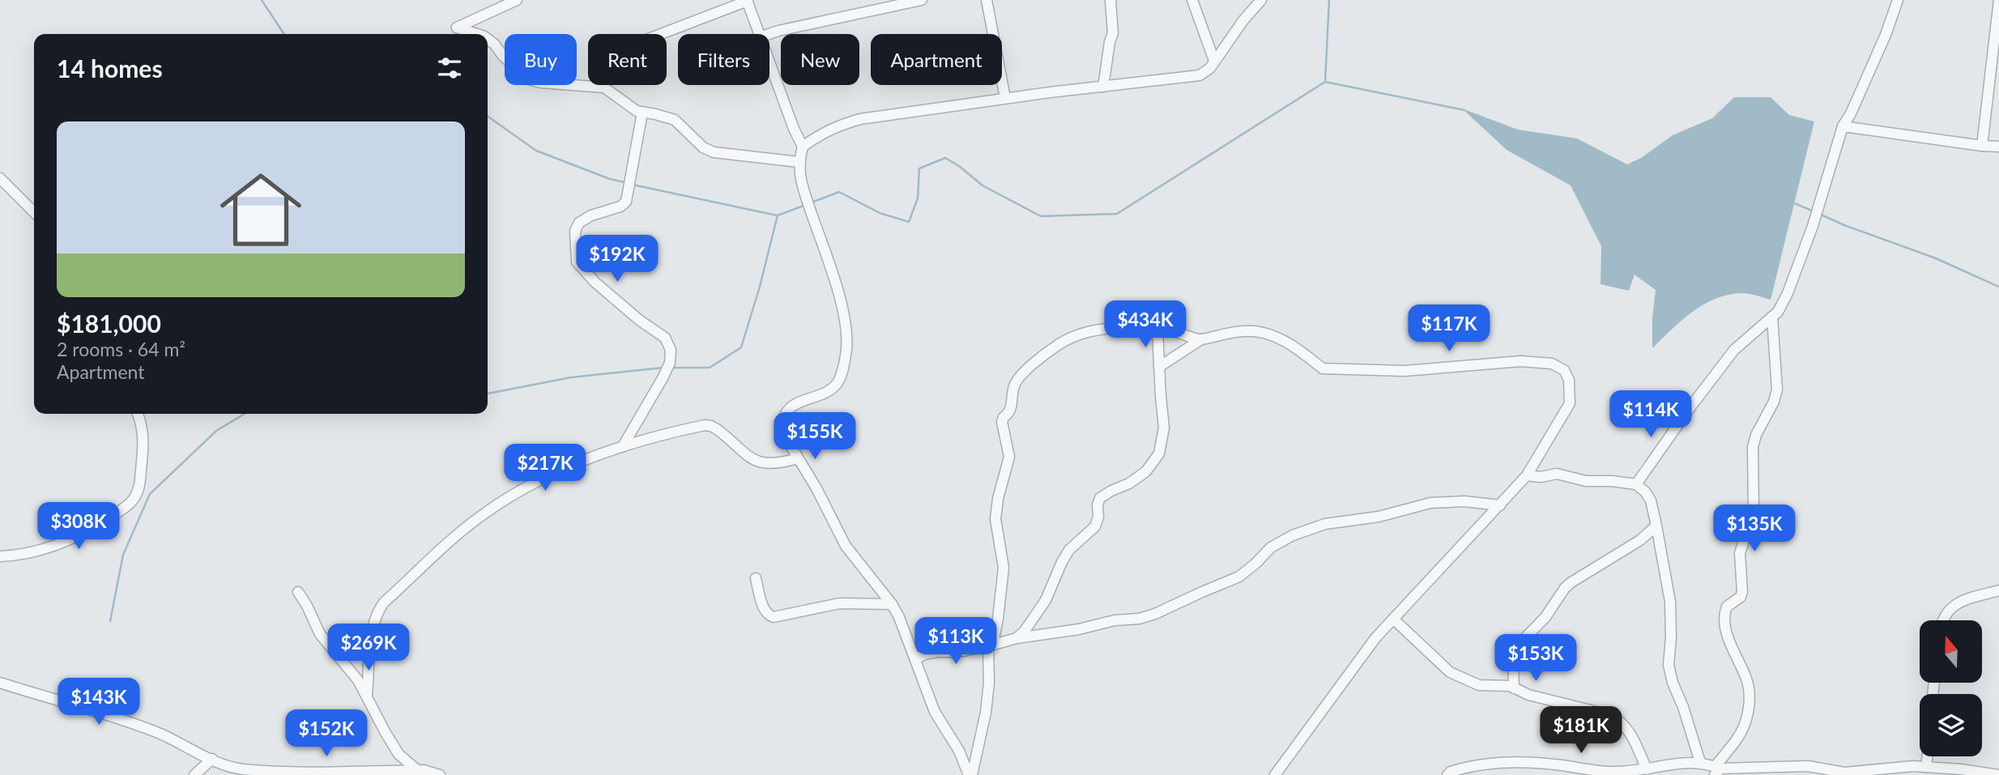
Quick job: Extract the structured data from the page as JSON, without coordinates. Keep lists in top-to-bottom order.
{
  "north": "top",
  "page": {
    "chip": [
      "Buy",
      "Rent",
      "Filters",
      "New",
      "Apartment"
    ],
    "heading": "14 homes",
    "list": [
      {
        "name": "$181,000",
        "note": "2 rooms · 64 m² · Apartment"
      }
    ],
    "price": [
      "$192K",
      "$434K",
      "$117K",
      "$114K",
      "$155K",
      "$217K",
      "$308K",
      "$135K",
      "$113K",
      "$269K",
      "$153K",
      "$143K",
      "$181K",
      "$152K"
    ]
  }
}
